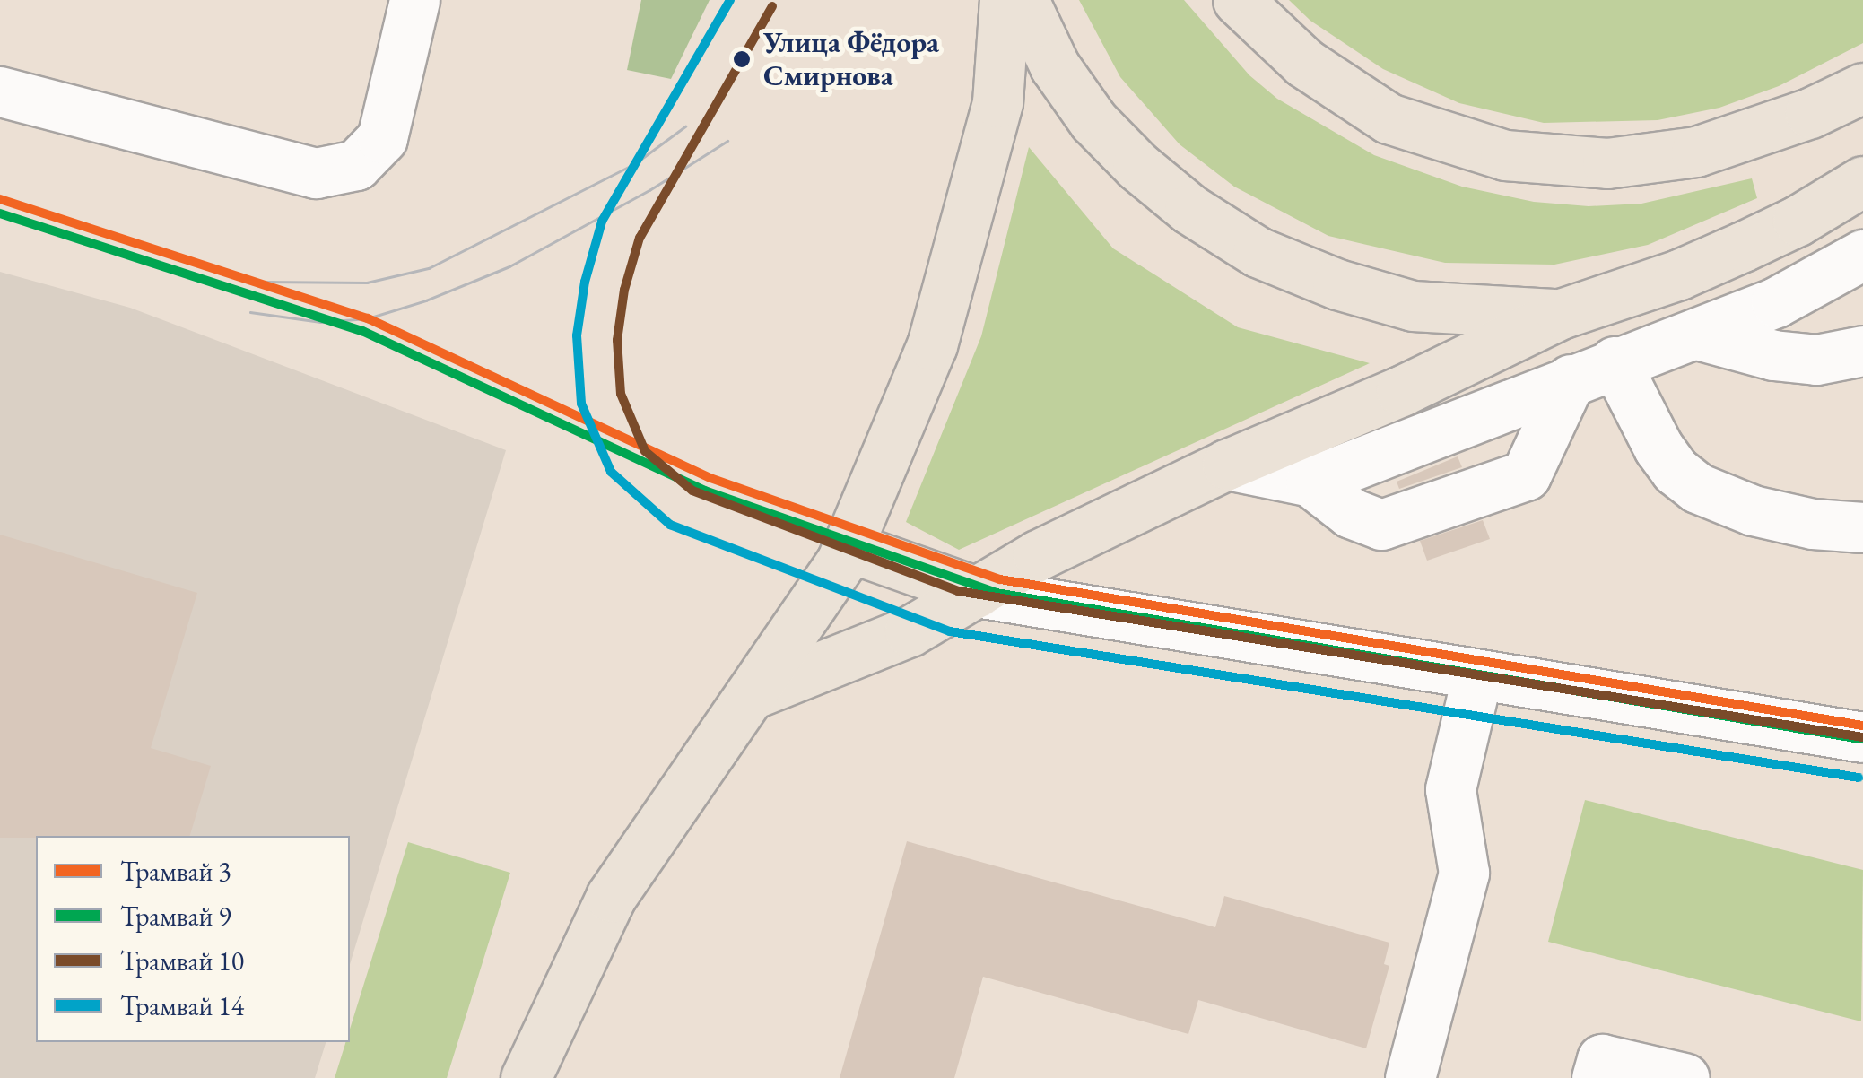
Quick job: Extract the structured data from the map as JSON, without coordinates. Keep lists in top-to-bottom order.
{
  "places": ["Улица Фёдора Смирнова"],
  "lines": [
    "tram line 14",
    "tram line 10",
    "tram line 3",
    "tram line 9"
  ],
  "legend": [
    "Трамвай 3",
    "Трамвай 9",
    "Трамвай 10",
    "Трамвай 14"
  ]
}
